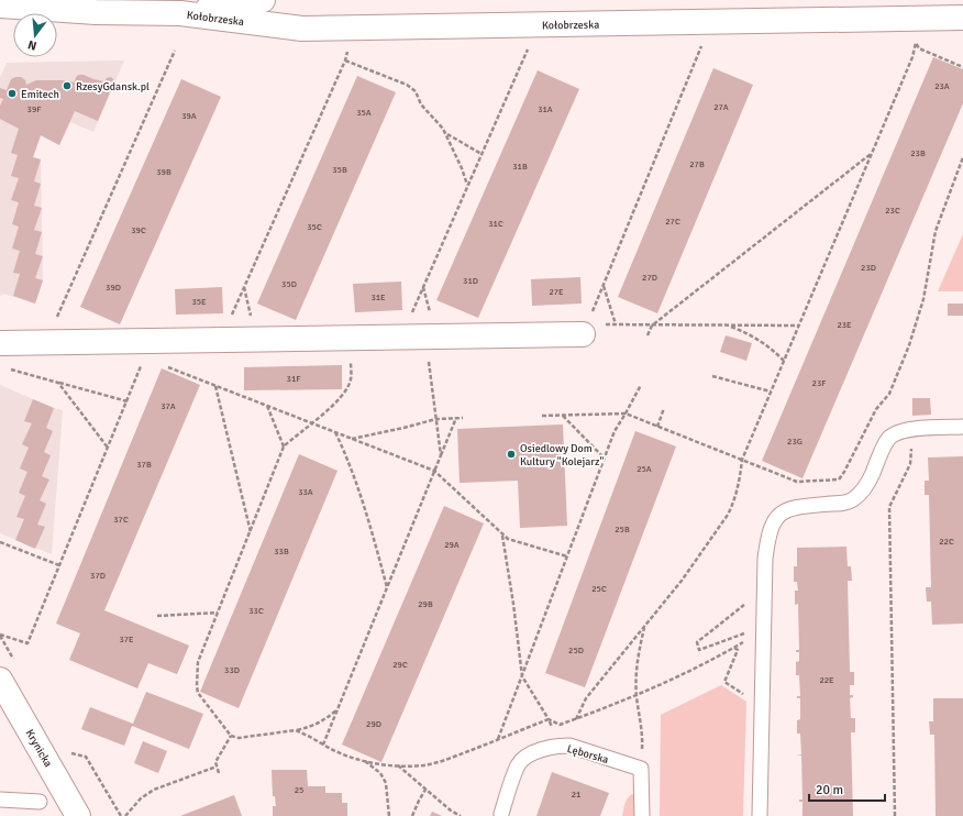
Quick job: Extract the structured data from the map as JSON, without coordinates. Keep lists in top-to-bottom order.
{
  "streets": {
    "main road": ["Kołobrzeska", "Krynicka"],
    "lane": ["Lęborska"]
  },
  "places": ["RzesyGdansk.pl", "Emitech", "Osiedlowy Dom Kultury \"Kolejarz\""],
  "house_numbers": [
    "23A",
    "27A",
    "39F",
    "31A",
    "35A",
    "39A",
    "23B",
    "27B",
    "31B",
    "35B",
    "39B",
    "23C",
    "27C",
    "31C",
    "35C",
    "39C",
    "23D",
    "27D",
    "31D",
    "35D",
    "39D",
    "27E",
    "31E",
    "35E",
    "23E",
    "31F",
    "23F",
    "37A",
    "23G",
    "37B",
    "25A",
    "33A",
    "37C",
    "25B",
    "22C",
    "29A",
    "33B",
    "37D",
    "25C",
    "29B",
    "33C",
    "37E",
    "25D",
    "29C",
    "33D",
    "22E",
    "29D",
    "25",
    "21"
  ],
  "scale_bar": "20 m",
  "north": "bottom"
}
